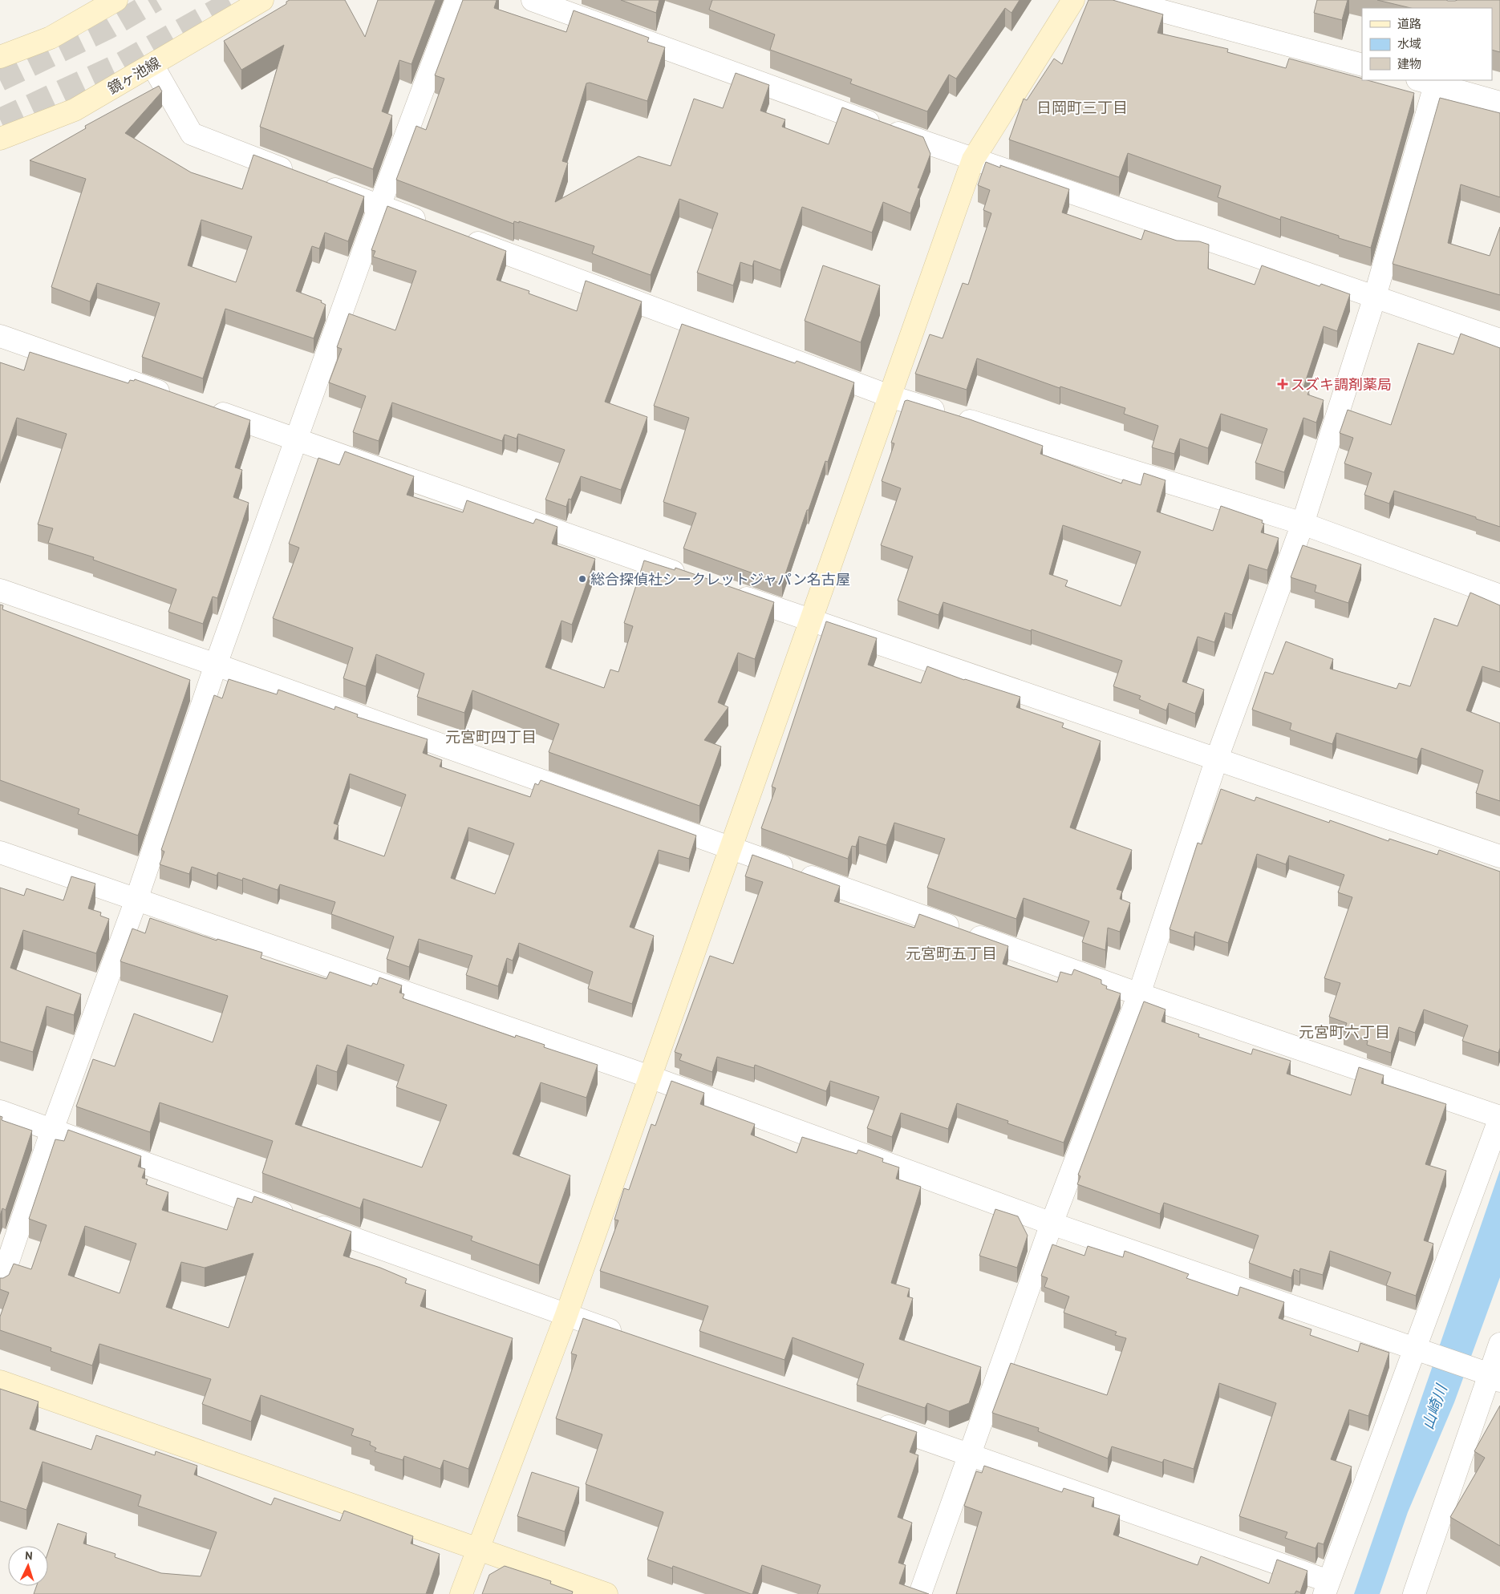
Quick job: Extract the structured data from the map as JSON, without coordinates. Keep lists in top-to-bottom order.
{
  "streets": {
    "street": ["鏡ヶ池線"]
  },
  "districts": [
    "日岡町三丁目",
    "元宮町四丁目",
    "元宮町五丁目",
    "元宮町六丁目"
  ],
  "water": ["山崎川"],
  "places": {
    "health": ["スズキ調剤薬局"],
    "other": ["総合探偵社シークレットジャパン名古屋"]
  },
  "legend": ["道路", "水域", "建物"],
  "north": "top"
}
